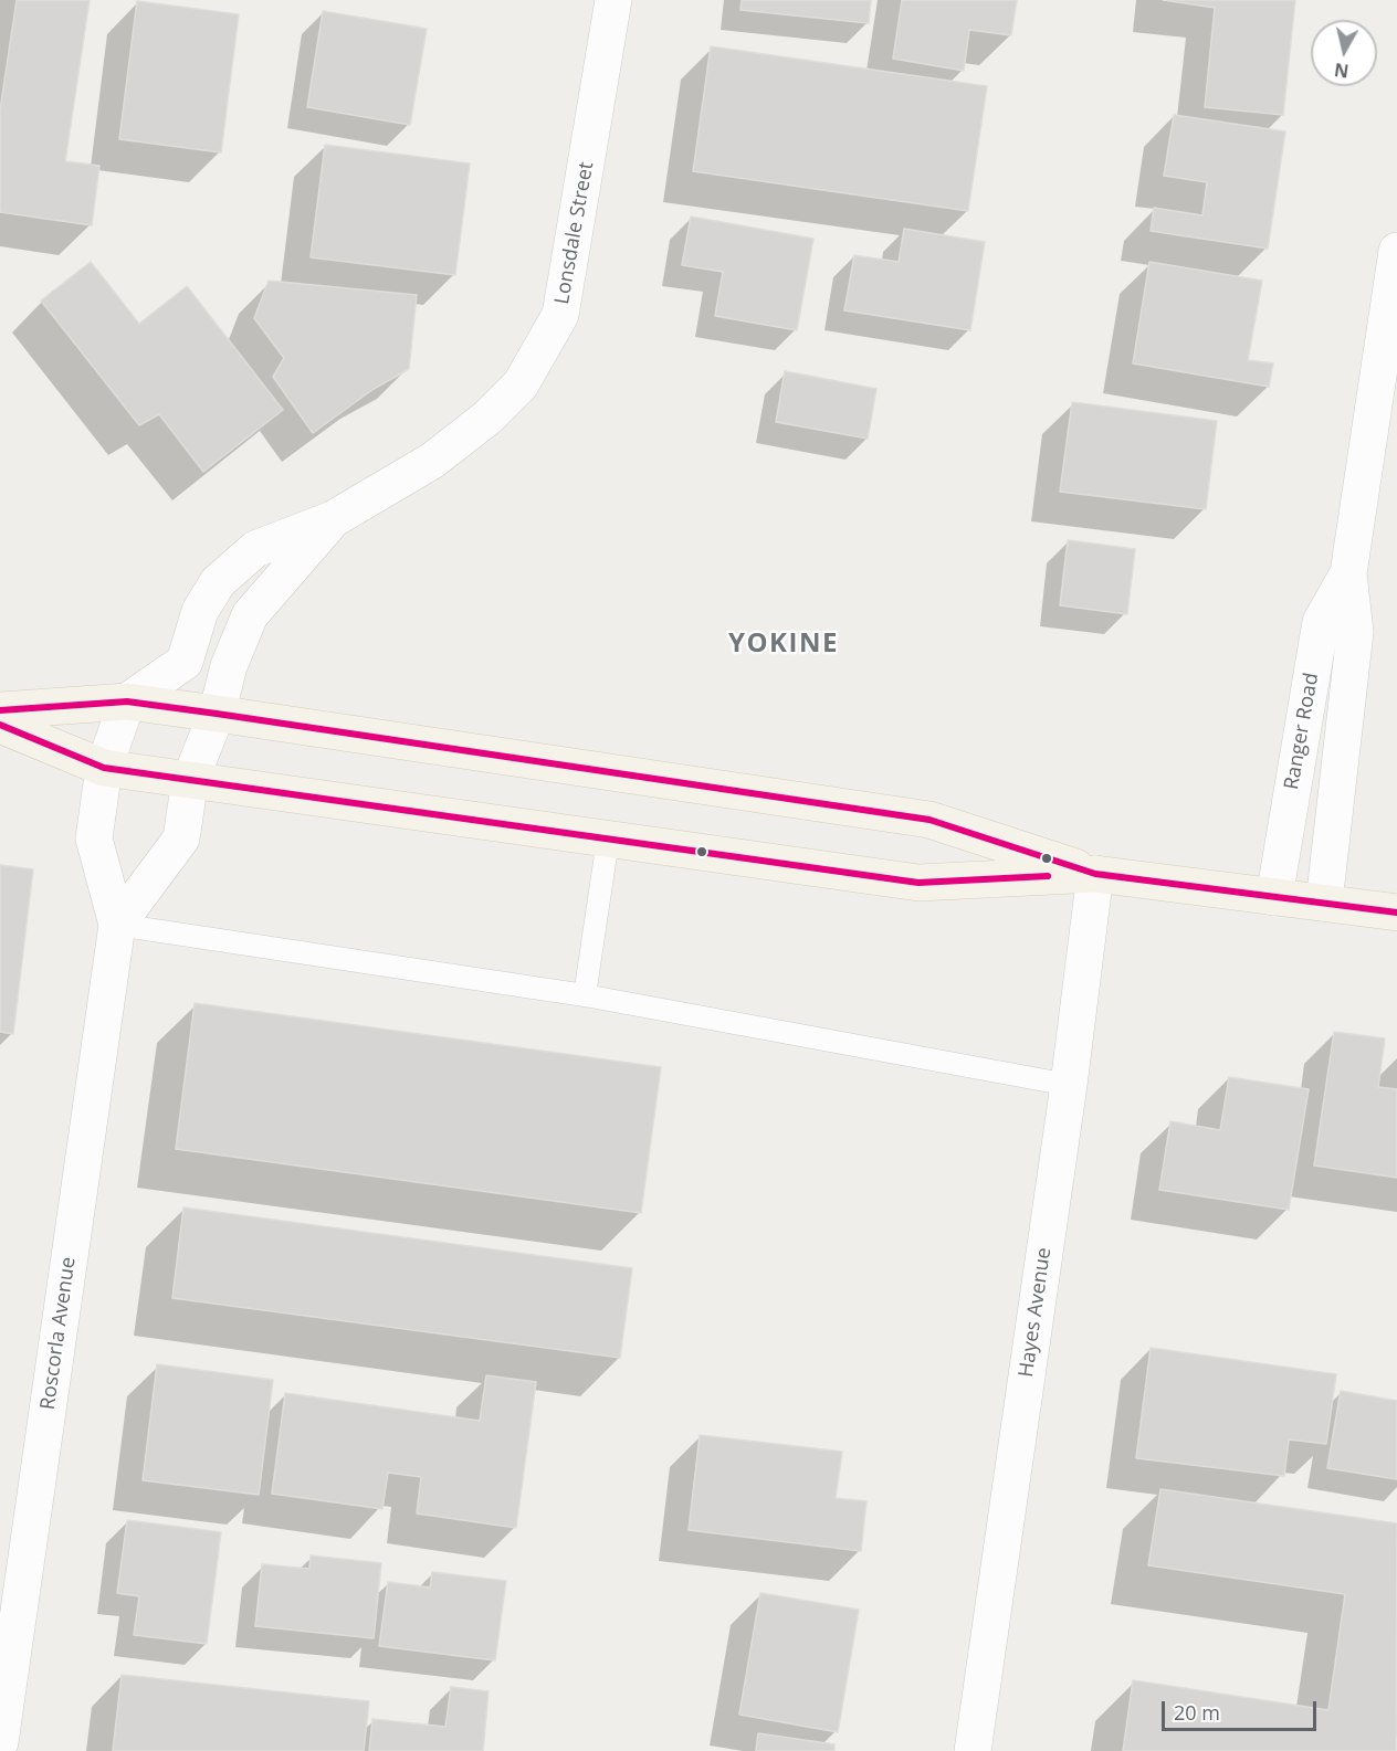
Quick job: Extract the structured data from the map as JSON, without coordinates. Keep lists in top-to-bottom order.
{
  "streets": {
    "street": [
      "Lonsdale Street",
      "Ranger Road",
      "Hayes Avenue",
      "Roscorla Avenue"
    ]
  },
  "crossings": [
    ["Lonsdale Street", "Roscorla Avenue"]
  ],
  "districts": ["YOKINE"],
  "scale_bar": "20 m",
  "north": "bottom"
}
